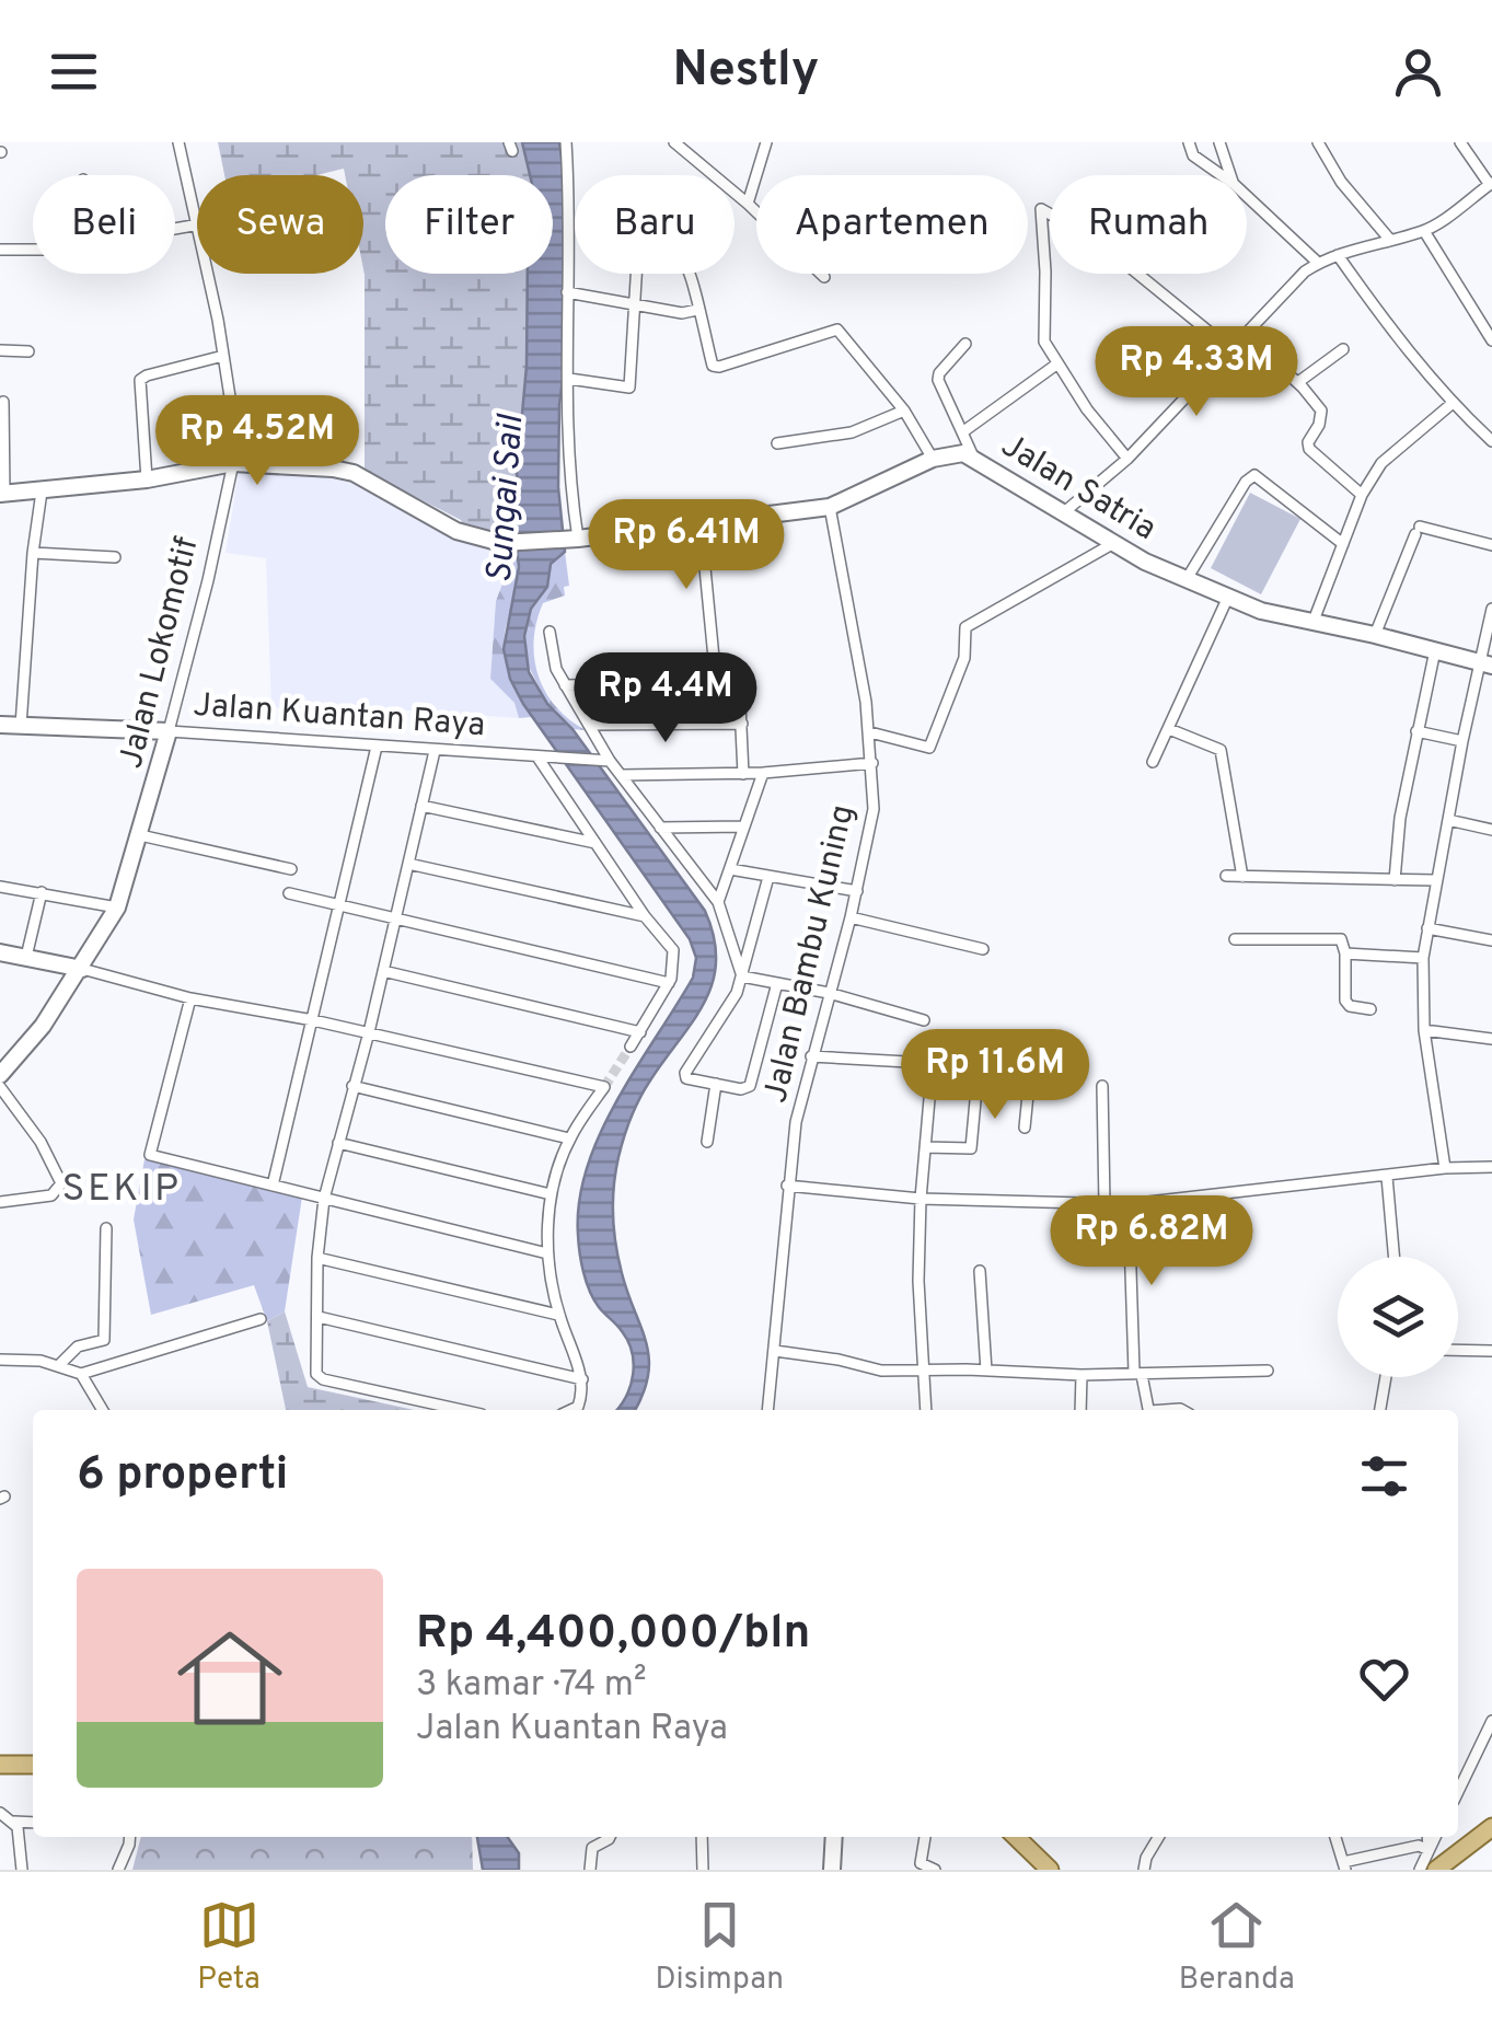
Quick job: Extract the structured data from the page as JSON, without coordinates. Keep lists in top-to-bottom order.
{
  "streets": {
    "street": [
      "Jalan Satria",
      "Jalan Lokomotif",
      "Jalan Kuantan Raya",
      "Jalan Bambu Kuning"
    ]
  },
  "crossings": [
    ["Jalan Satria", "Jalan Lokomotif"],
    ["Jalan Satria", "Jalan Bambu Kuning"],
    ["Jalan Lokomotif", "Jalan Kuantan Raya"]
  ],
  "districts": ["SEKIP"],
  "water": ["Sungai Sail"],
  "page": {
    "header": "Nestly",
    "chip": [
      "Beli",
      "Sewa",
      "Filter",
      "Baru",
      "Apartemen",
      "Rumah"
    ],
    "price": [
      "Rp 4.33M",
      "Rp 4.52M",
      "Rp 6.41M",
      "Rp 4.4M",
      "Rp 11.6M",
      "Rp 6.82M"
    ],
    "heading": "6 properti",
    "list": [
      {
        "name": "Rp 4,400,000/bln",
        "note": "3 kamar · 74 m² · Jalan Kuantan Raya"
      }
    ],
    "tabs": ["Peta", "Disimpan", "Beranda"]
  }
}
